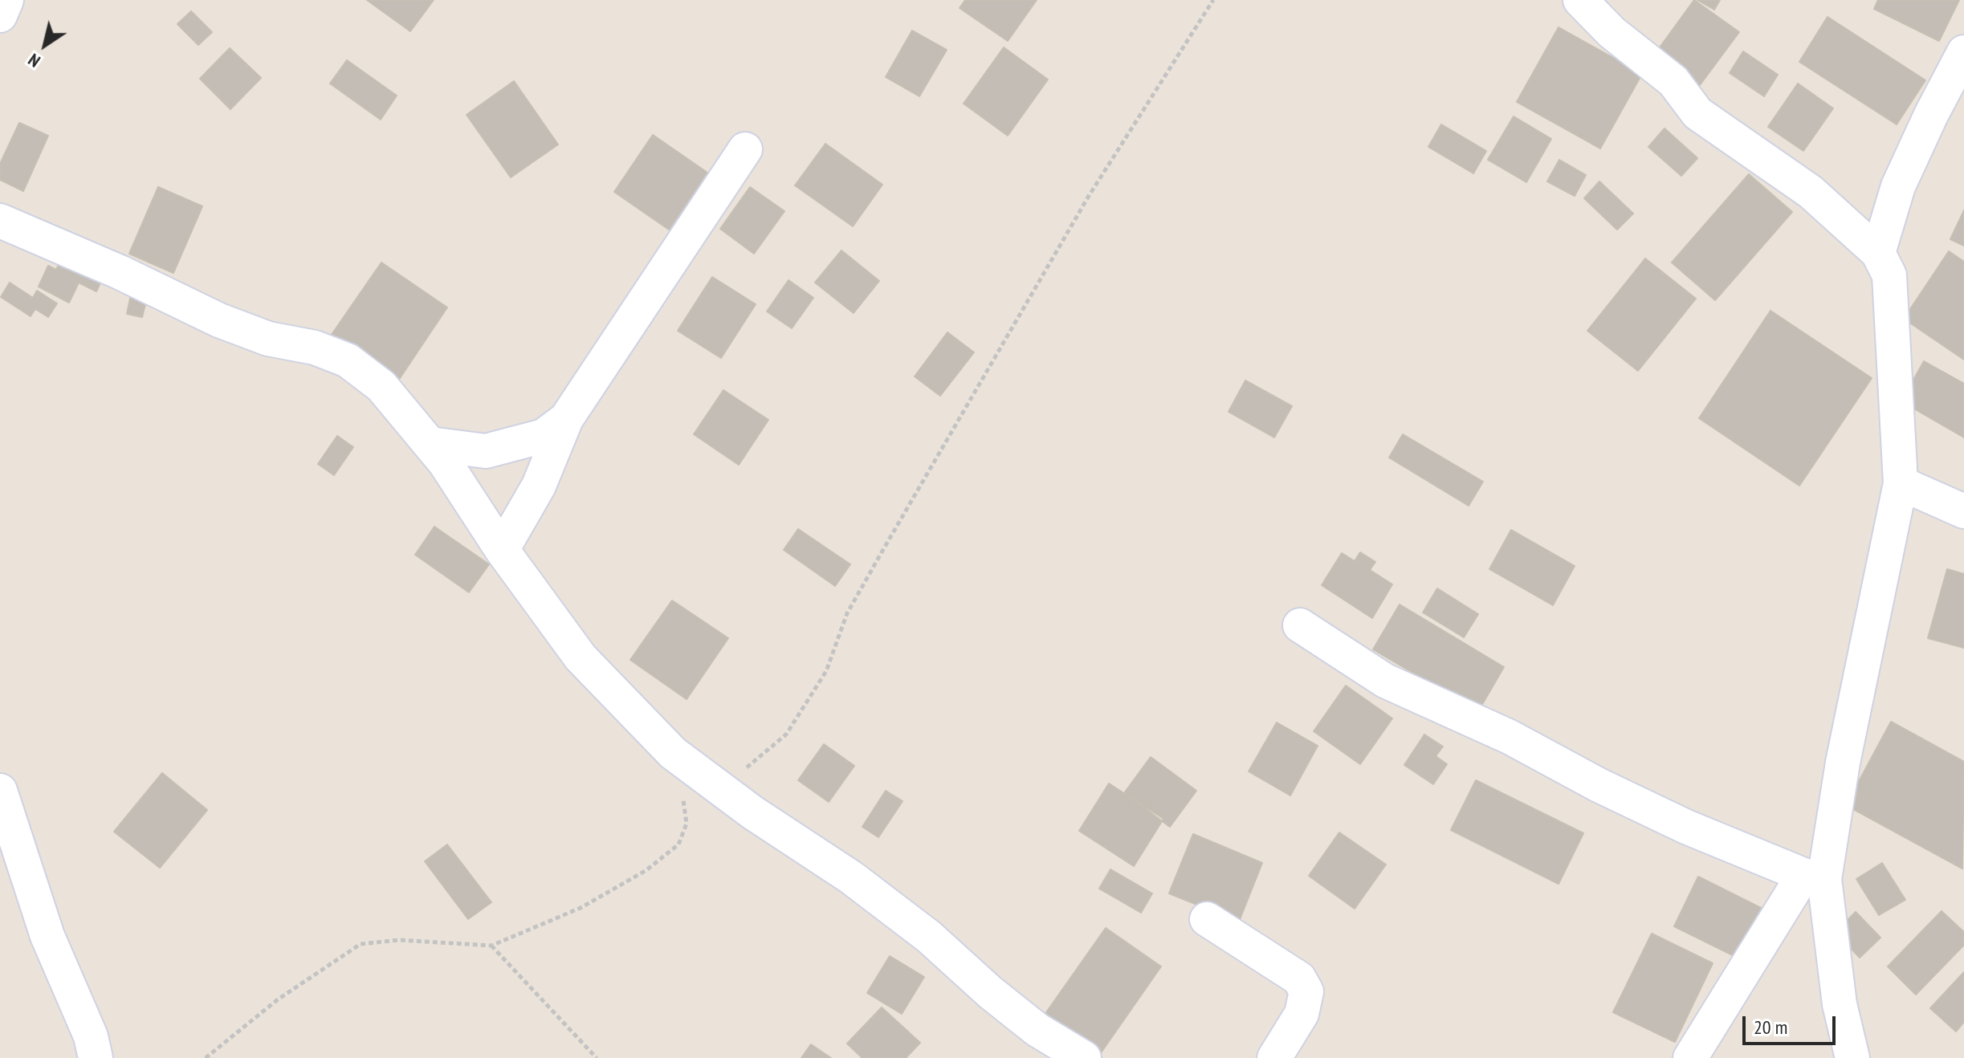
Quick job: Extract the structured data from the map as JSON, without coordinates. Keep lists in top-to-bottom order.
{
  "scale_bar": "20 m",
  "north": "bottom left"
}
